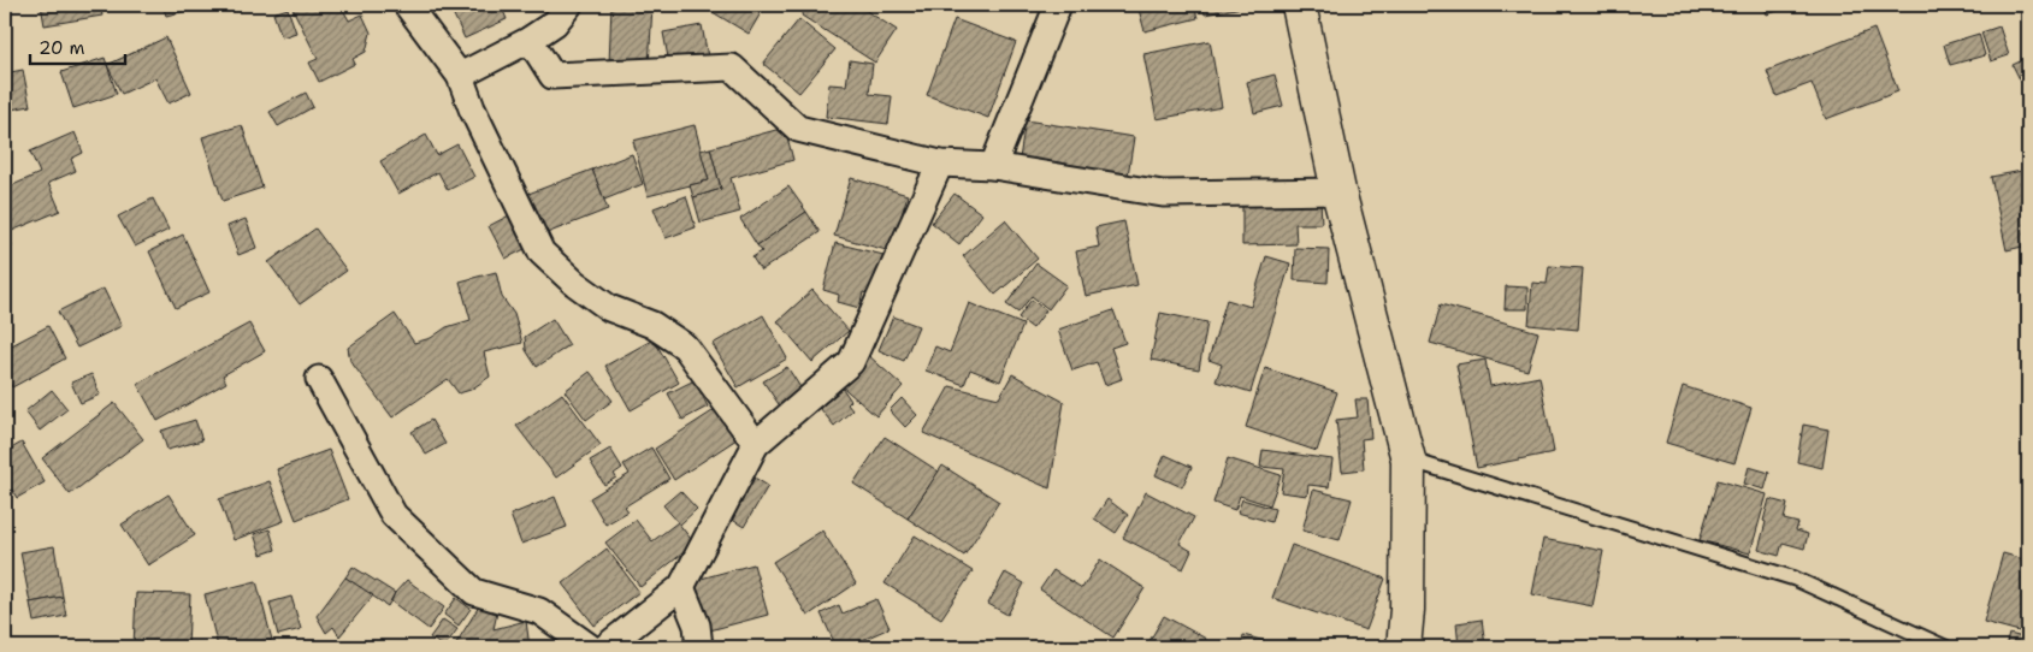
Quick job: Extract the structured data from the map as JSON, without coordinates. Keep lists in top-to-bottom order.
{
  "scale_bar": "20 m"
}
